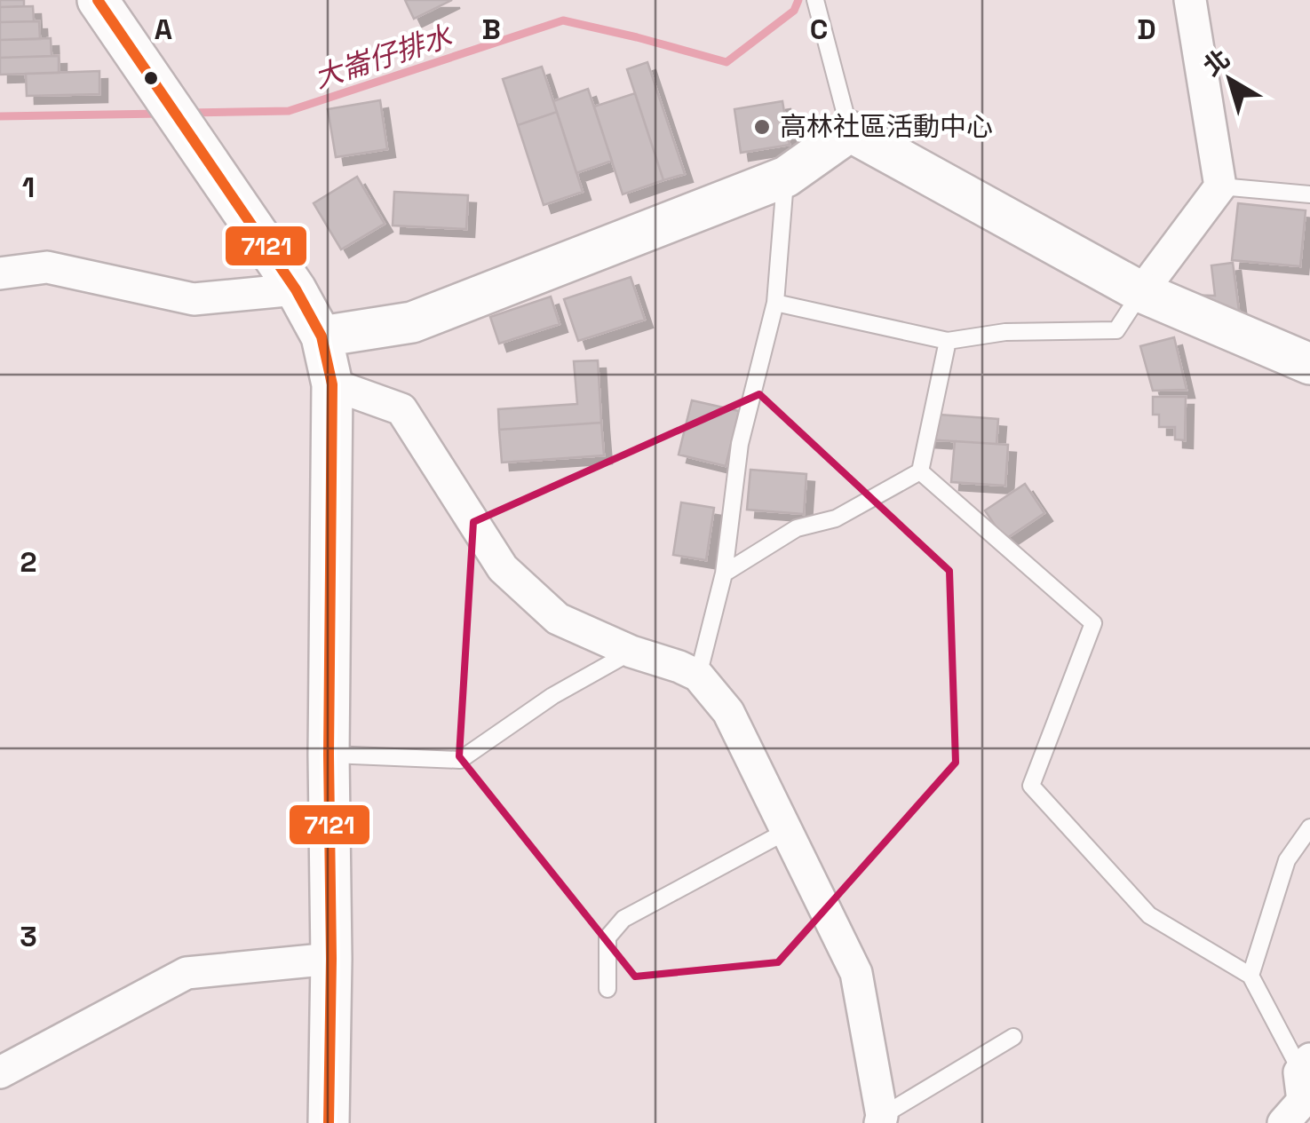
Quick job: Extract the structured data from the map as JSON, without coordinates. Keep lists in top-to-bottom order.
{
  "water": ["大崙仔排水"],
  "places": ["高林社區活動中心"],
  "lines": ["transit line 7121"],
  "north": "top left",
  "grid": {
    "columns": [
      "A",
      "B",
      "C",
      "D"
    ],
    "rows": ["1", "2", "3"]
  }
}
